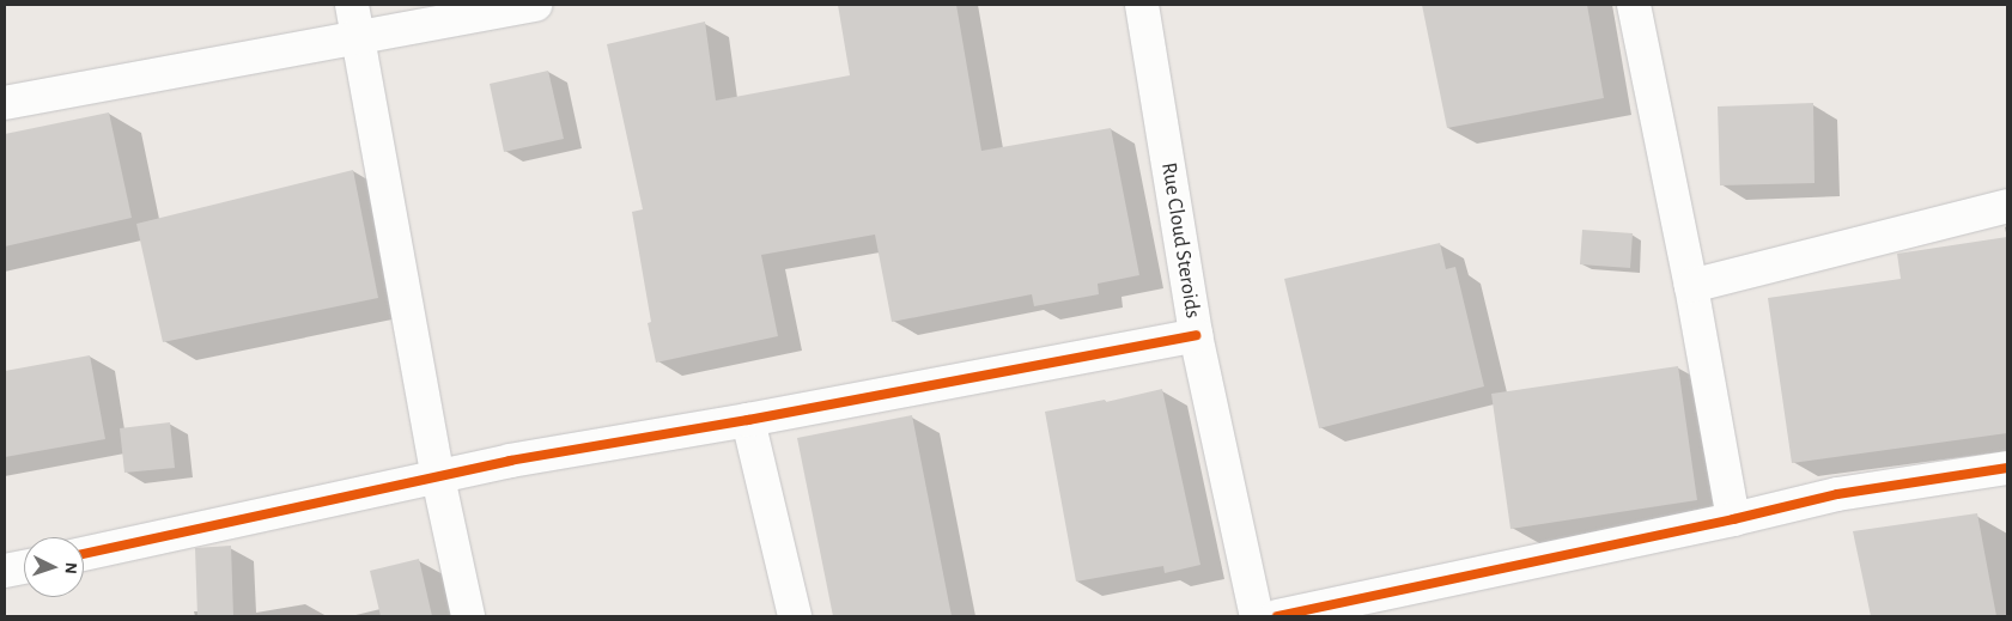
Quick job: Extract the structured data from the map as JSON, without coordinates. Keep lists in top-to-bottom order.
{
  "streets": {
    "street": ["Rue Cloud Steroids"]
  },
  "north": "right"
}
